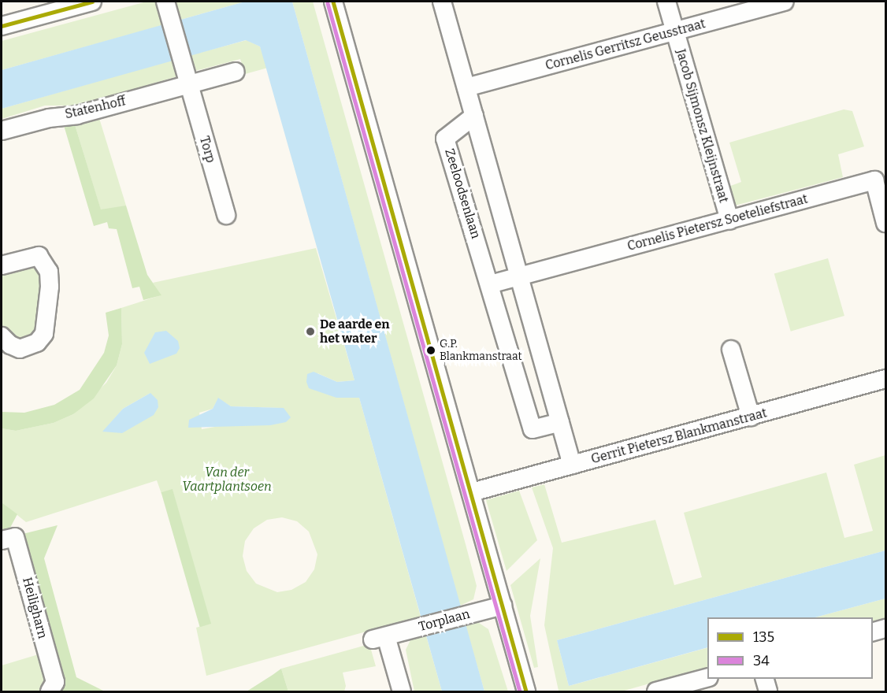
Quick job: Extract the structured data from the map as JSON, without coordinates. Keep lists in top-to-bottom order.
{
  "streets": {
    "street": [
      "Cornelis Gerritsz Geusstraat",
      "Statenhoff",
      "Jacob Sijmonsz Kleijnstraat",
      "Torp",
      "Zeeloodsenlaan",
      "Cornelis Pietersz Soeteliefstraat",
      "Gerrit Pietersz Blankmanstraat",
      "Heiligharn",
      "Torplaan"
    ]
  },
  "crossings": [
    ["Cornelis Gerritsz Geusstraat", "Jacob Sijmonsz Kleijnstraat"],
    ["Statenhoff", "Torp"],
    ["Jacob Sijmonsz Kleijnstraat", "Cornelis Pietersz Soeteliefstraat"]
  ],
  "parks": ["Van der Vaartplantsoen"],
  "places": ["De aarde en het water", "G.P. Blankmanstraat"],
  "lines": ["transit line 135", "transit line 34"],
  "legend": ["135", "34"]
}
